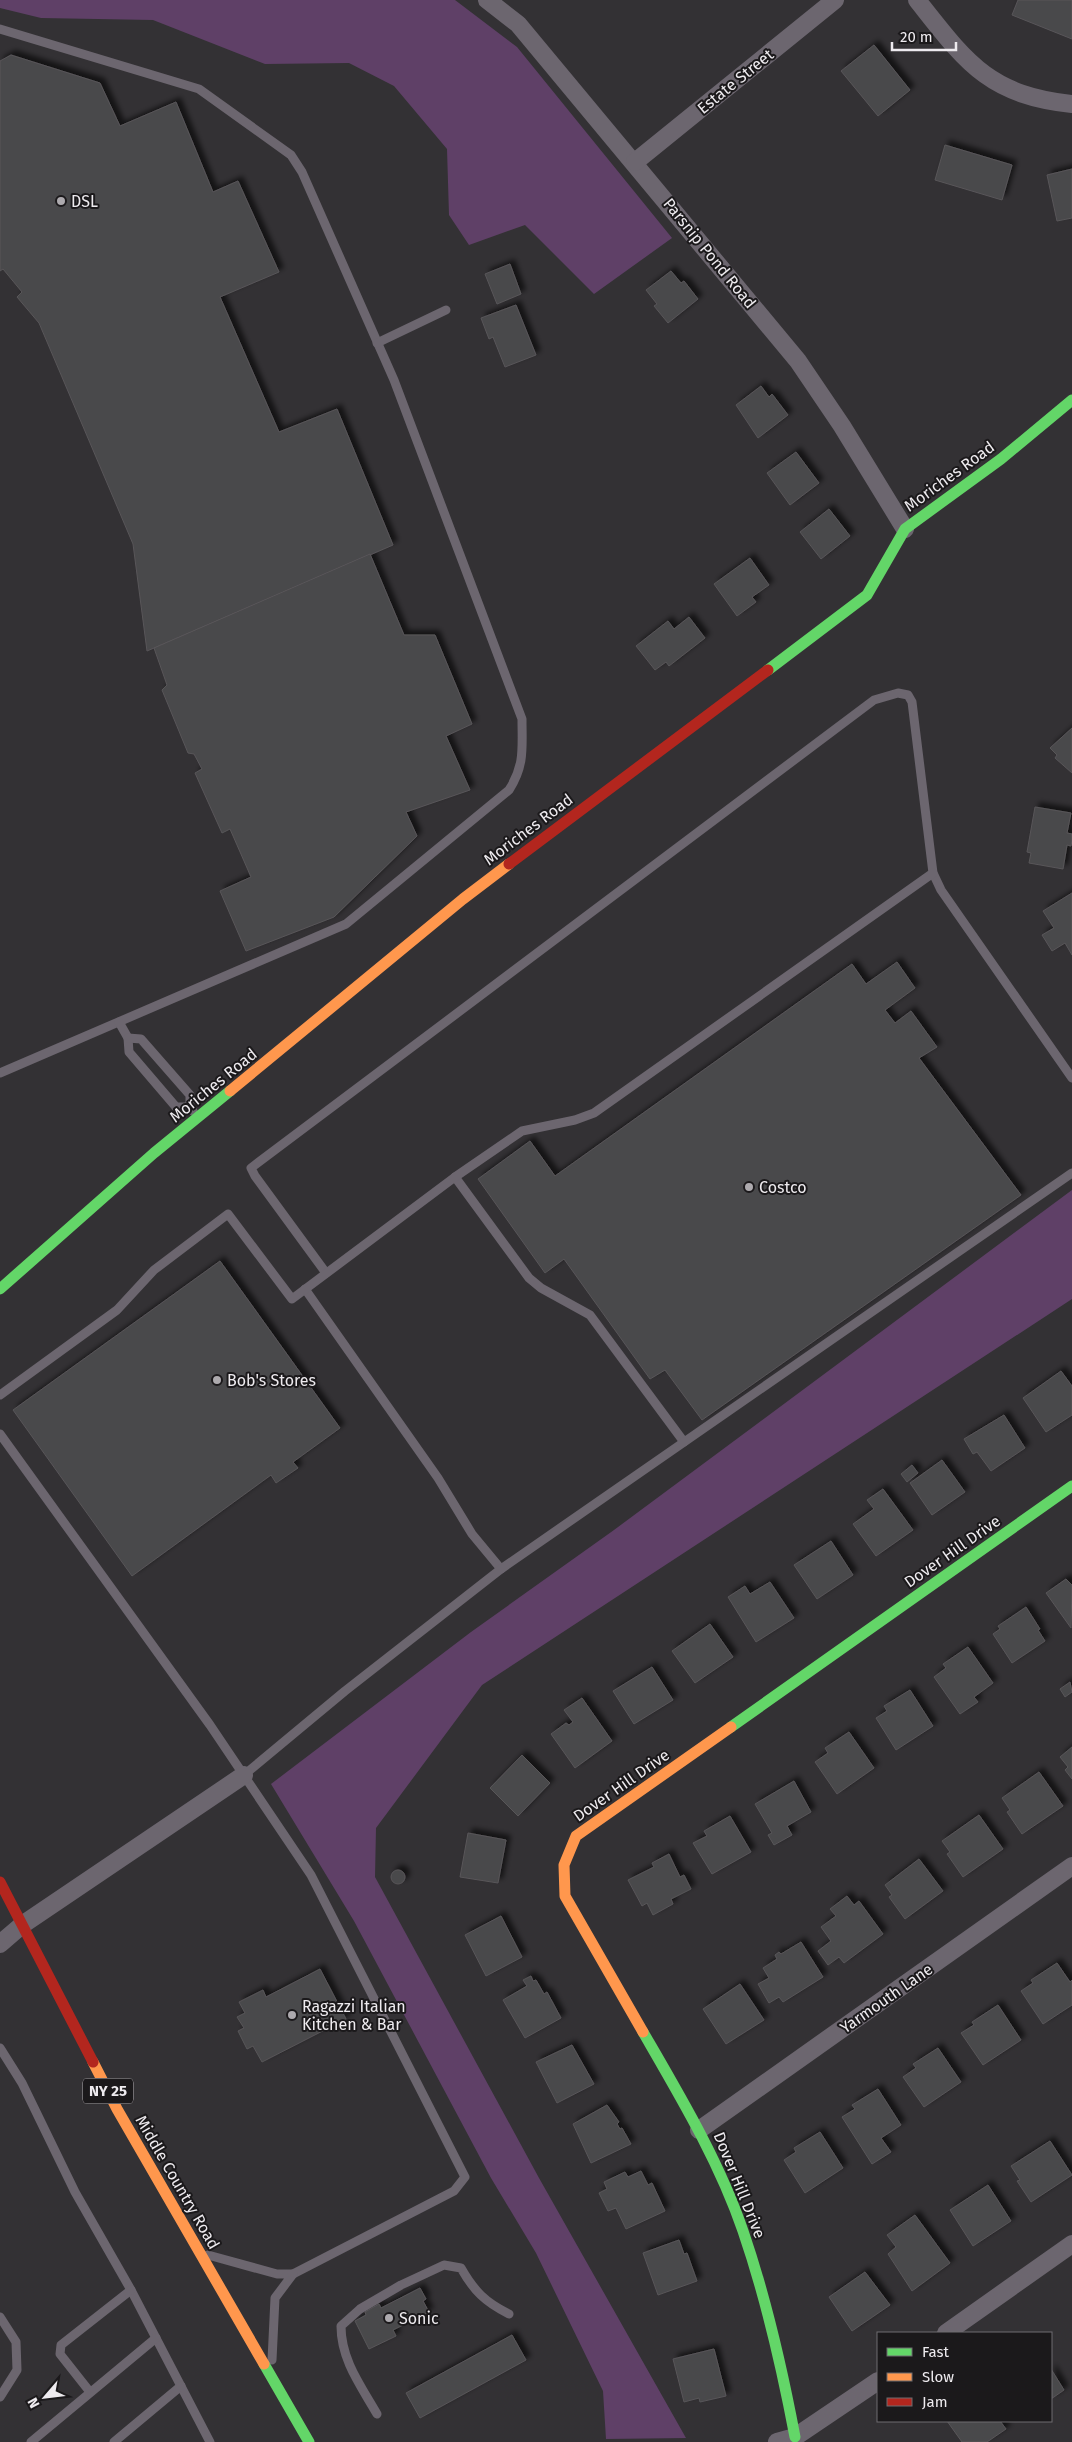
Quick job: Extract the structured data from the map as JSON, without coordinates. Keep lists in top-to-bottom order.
{
  "streets": {
    "street": [
      "Estate Street",
      "Parsnip Pond Road",
      "Moriches Road",
      "Dover Hill Drive",
      "Yarmouth Lane",
      "NY 25",
      "Middle Country Road"
    ]
  },
  "crossings": [
    ["Estate Street", "Parsnip Pond Road"],
    ["Parsnip Pond Road", "Moriches Road"],
    ["Dover Hill Drive", "Yarmouth Lane"]
  ],
  "places": [
    "DSL",
    "Costco",
    "Bob's Stores",
    "Ragazzi Italian Kitchen & Bar",
    "Sonic"
  ],
  "legend": ["Fast", "Slow", "Jam"],
  "scale_bar": "20 m",
  "north": "bottom left"
}
